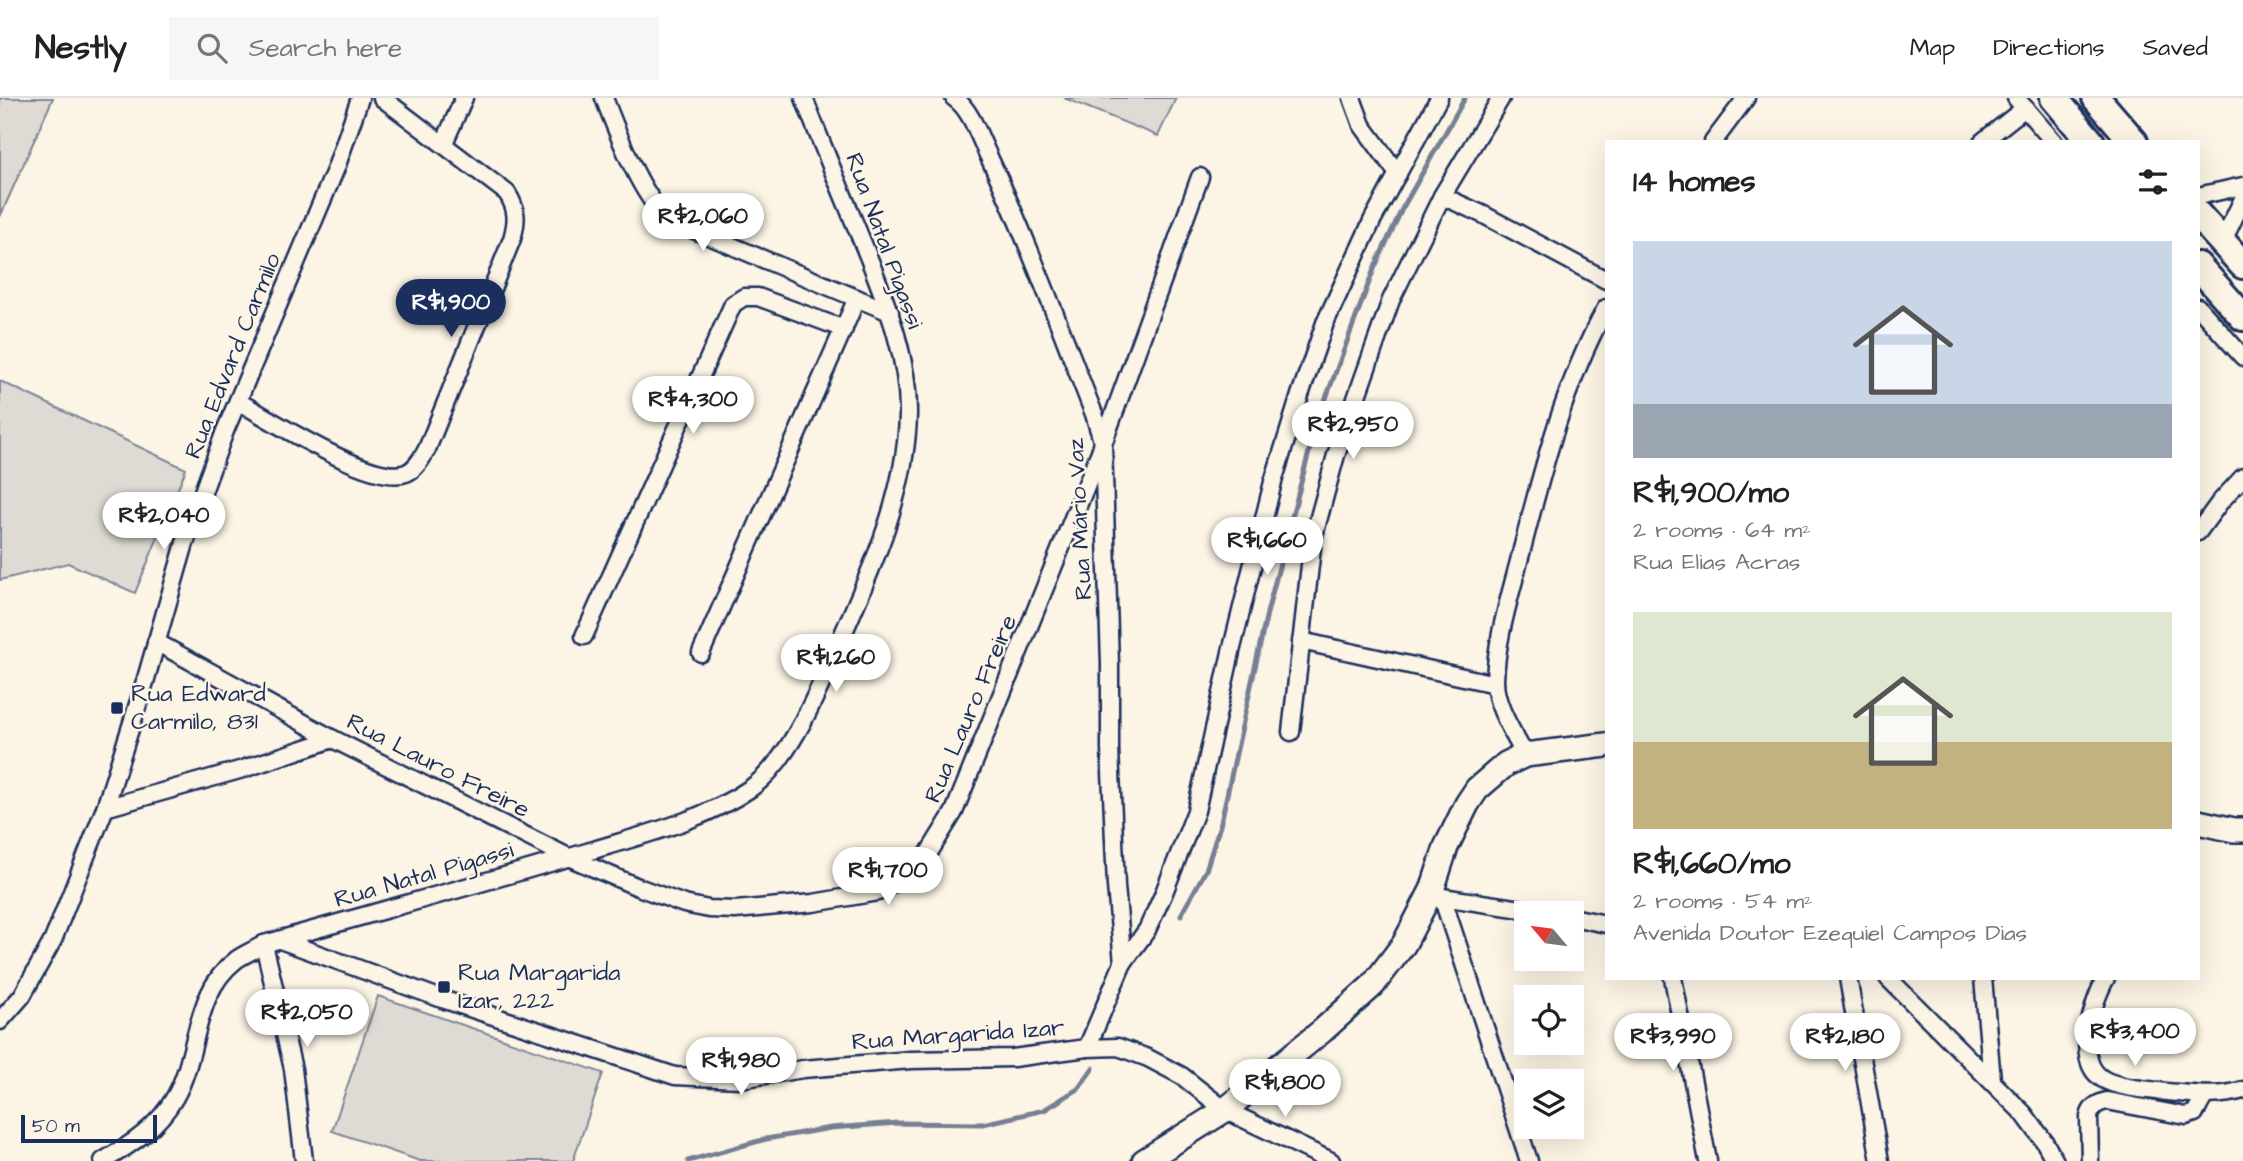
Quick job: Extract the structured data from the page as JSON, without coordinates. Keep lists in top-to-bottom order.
{
  "streets": {
    "street": [
      "Rua Natal Pigassi",
      "Rua Edvard Carmilo",
      "Rua Mário Vaz",
      "Rua Lauro Freire",
      "Rua Margarida Izar"
    ]
  },
  "crossings": [
    ["Rua Natal Pigassi", "Rua Lauro Freire"],
    ["Rua Natal Pigassi", "Rua Margarida Izar"],
    ["Rua Edvard Carmilo", "Rua Lauro Freire"],
    ["Rua Mário Vaz", "Rua Lauro Freire"]
  ],
  "places": {
    "transit": ["Rua Edward Carmilo, 831", "Rua Margarida Izar, 222"]
  },
  "scale_bar": "50 m",
  "north": "top left",
  "page": {
    "header": "Nestly",
    "search": "Search here",
    "nav": ["Map", "Directions", "Saved"],
    "heading": "14 homes",
    "price": [
      "R$2,060",
      "R$1,900",
      "R$4,300",
      "R$2,950",
      "R$2,040",
      "R$1,660",
      "R$1,260",
      "R$1,700",
      "R$2,050",
      "R$3,400",
      "R$3,990",
      "R$2,180",
      "R$1,980",
      "R$1,800"
    ],
    "list": [
      {
        "name": "R$1,900/mo",
        "note": "2 rooms · 64 m² · Rua Elias Acras"
      },
      {
        "name": "R$1,660/mo",
        "note": "2 rooms · 54 m² · Avenida Doutor Ezequiel Campos Dias"
      }
    ],
    "scale": "50 m"
  }
}
